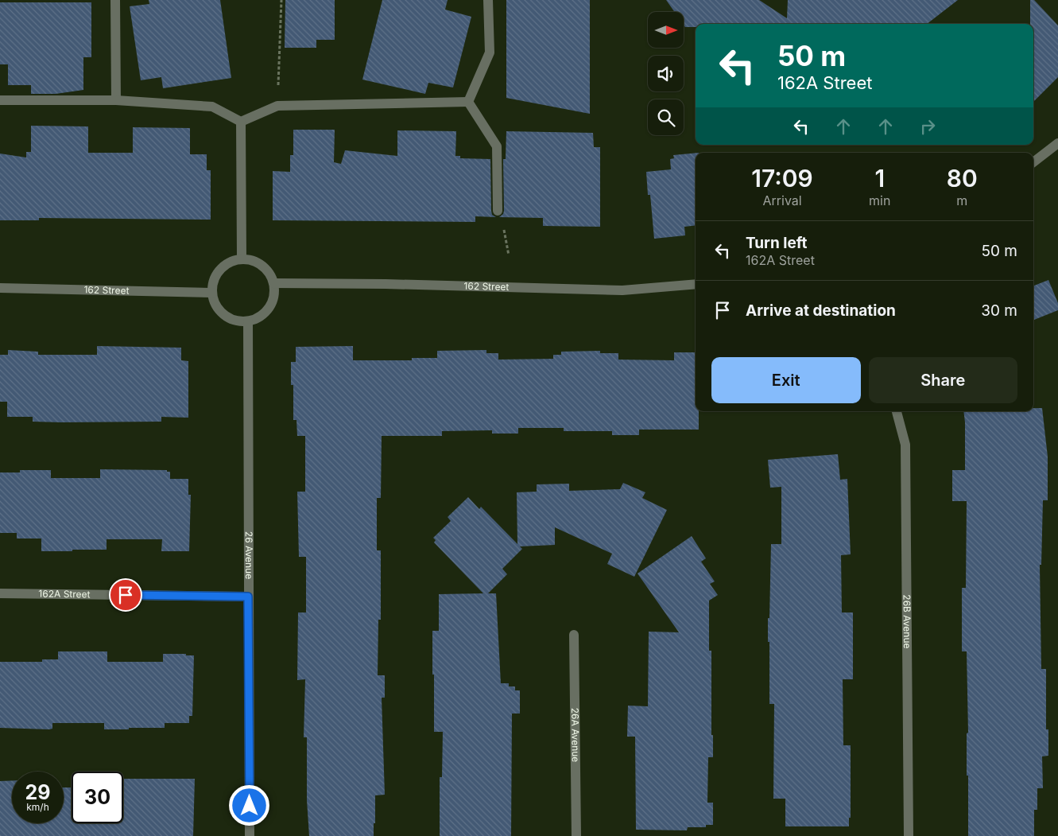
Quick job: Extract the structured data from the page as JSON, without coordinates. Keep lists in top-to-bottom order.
{
  "streets": {
    "street": [
      "162 Street",
      "26 Avenue",
      "162A Street",
      "26B Avenue",
      "26A Avenue"
    ]
  },
  "crossings": [
    ["162 Street", "26 Avenue"],
    ["26 Avenue", "162A Street"]
  ],
  "north": "right",
  "page": {
    "turn": ["50 m", "162A Street"],
    "eta": [
      "17:09",
      "Arrival",
      "1",
      "min",
      "80",
      "m"
    ],
    "list": [
      {
        "name": "Turn left",
        "note": "162A Street",
        "value": "50 m"
      },
      {
        "name": "Arrive at destination",
        "value": "30 m"
      }
    ],
    "buttons": ["Exit", "Share"],
    "speed": "29 km/h",
    "limit": "30"
  }
}
